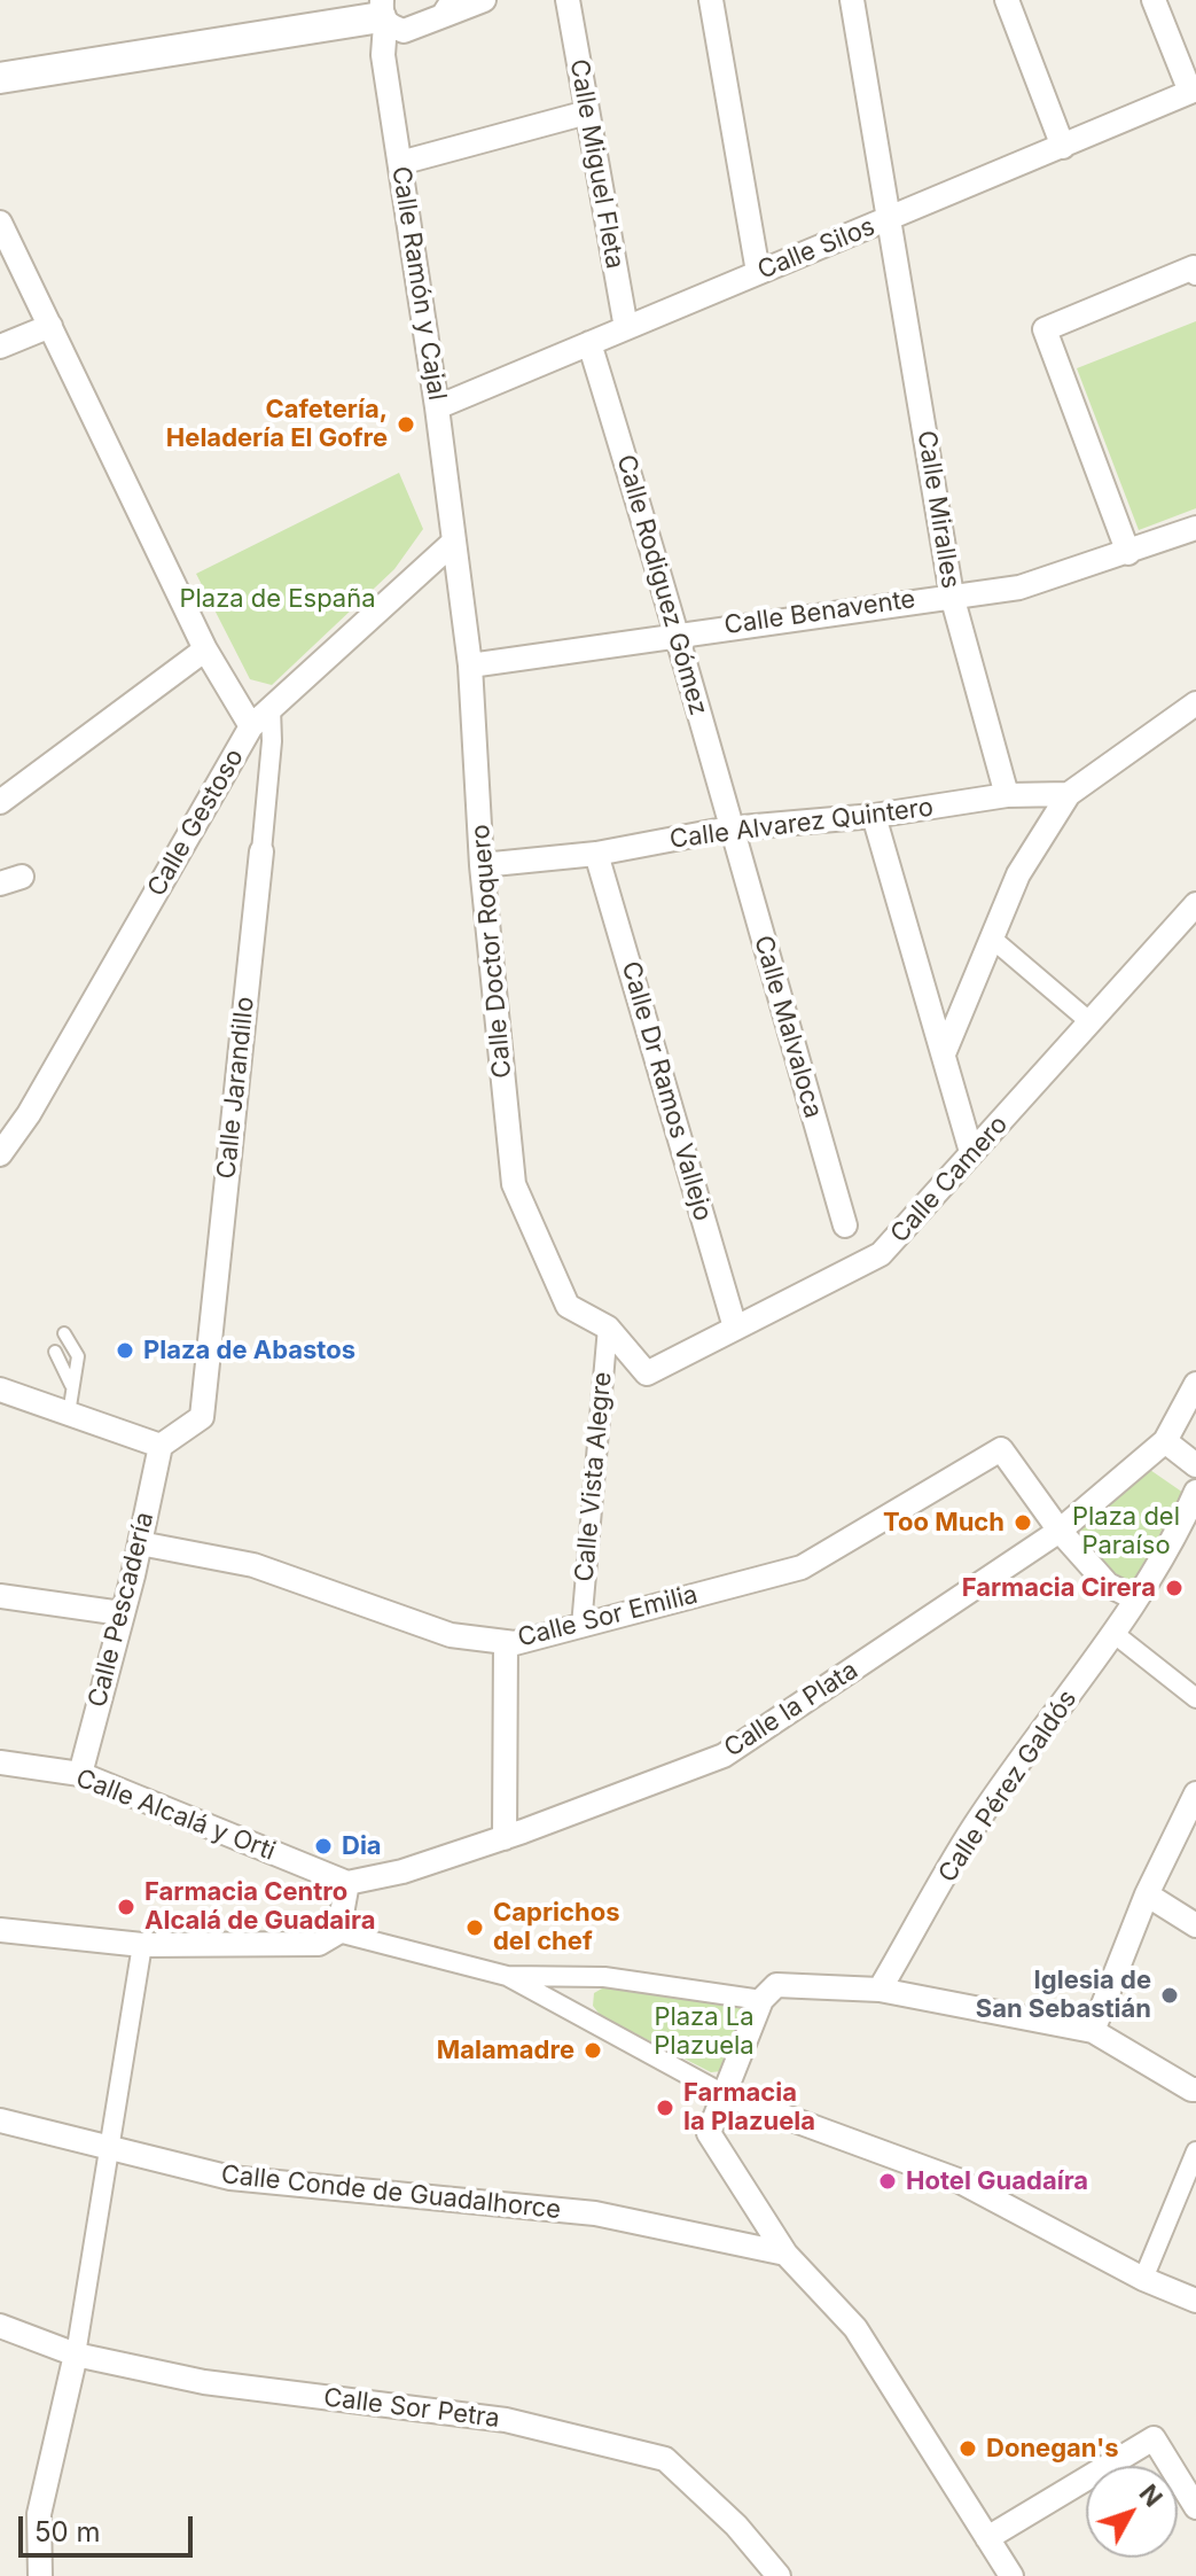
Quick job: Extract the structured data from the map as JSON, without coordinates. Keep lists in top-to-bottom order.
{
  "streets": {
    "street": [
      "Calle Miguel Fleta",
      "Calle Silos",
      "Calle Ramón y Cajal",
      "Calle Miralles",
      "Calle Rodiguez Gómez",
      "Calle Benavente",
      "Calle Gestoso",
      "Calle Alvarez Quintero",
      "Calle Doctor Roquero",
      "Calle Malvaloca",
      "Calle Jarandillo",
      "Calle Dr Ramos Vallejo",
      "Calle Camero",
      "Calle Vista Alegre",
      "Calle Pescadería",
      "Calle Sor Emilia",
      "Calle la Plata",
      "Calle Pérez Galdós",
      "Calle Alcalá y Orti",
      "Calle Conde de Guadalhorce",
      "Calle Sor Petra"
    ]
  },
  "crossings": [
    ["Calle Miguel Fleta", "Calle Silos"],
    ["Calle Silos", "Calle Ramón y Cajal"],
    ["Calle Silos", "Calle Miralles"],
    ["Calle Silos", "Calle Rodiguez Gómez"],
    ["Calle Ramón y Cajal", "Calle Gestoso"],
    ["Calle Ramón y Cajal", "Calle Doctor Roquero"],
    ["Calle Miralles", "Calle Benavente"],
    ["Calle Miralles", "Calle Alvarez Quintero"],
    ["Calle Rodiguez Gómez", "Calle Benavente"],
    ["Calle Rodiguez Gómez", "Calle Alvarez Quintero"],
    ["Calle Rodiguez Gómez", "Calle Malvaloca"],
    ["Calle Benavente", "Calle Doctor Roquero"],
    ["Calle Gestoso", "Calle Doctor Roquero"],
    ["Calle Gestoso", "Calle Jarandillo"],
    ["Calle Alvarez Quintero", "Calle Doctor Roquero"],
    ["Calle Alvarez Quintero", "Calle Malvaloca"],
    ["Calle Alvarez Quintero", "Calle Dr Ramos Vallejo"],
    ["Calle Doctor Roquero", "Calle Camero"],
    ["Calle Doctor Roquero", "Calle Vista Alegre"],
    ["Calle Jarandillo", "Calle Pescadería"],
    ["Calle Dr Ramos Vallejo", "Calle Camero"],
    ["Calle Camero", "Calle Vista Alegre"],
    ["Calle Vista Alegre", "Calle Sor Emilia"],
    ["Calle Pescadería", "Calle Sor Emilia"],
    ["Calle Pescadería", "Calle Alcalá y Orti"],
    ["Calle Sor Emilia", "Calle la Plata"],
    ["Calle la Plata", "Calle Alcalá y Orti"]
  ],
  "parks": ["Plaza de España", "Plaza del Paraíso", "Plaza La Plazuela"],
  "places": [
    "Cafetería, Heladería El Gofre",
    "Plaza de Abastos",
    "Too Much",
    "Farmacia Cirera",
    "Dia",
    "Farmacia Centro Alcalá de Guadaira",
    "Caprichos del chef",
    "Iglesia de San Sebastián",
    "Malamadre",
    "Farmacia la Plazuela",
    "Hotel Guadaíra",
    "Donegan's"
  ],
  "scale_bar": "50 m",
  "north": "top right"
}
